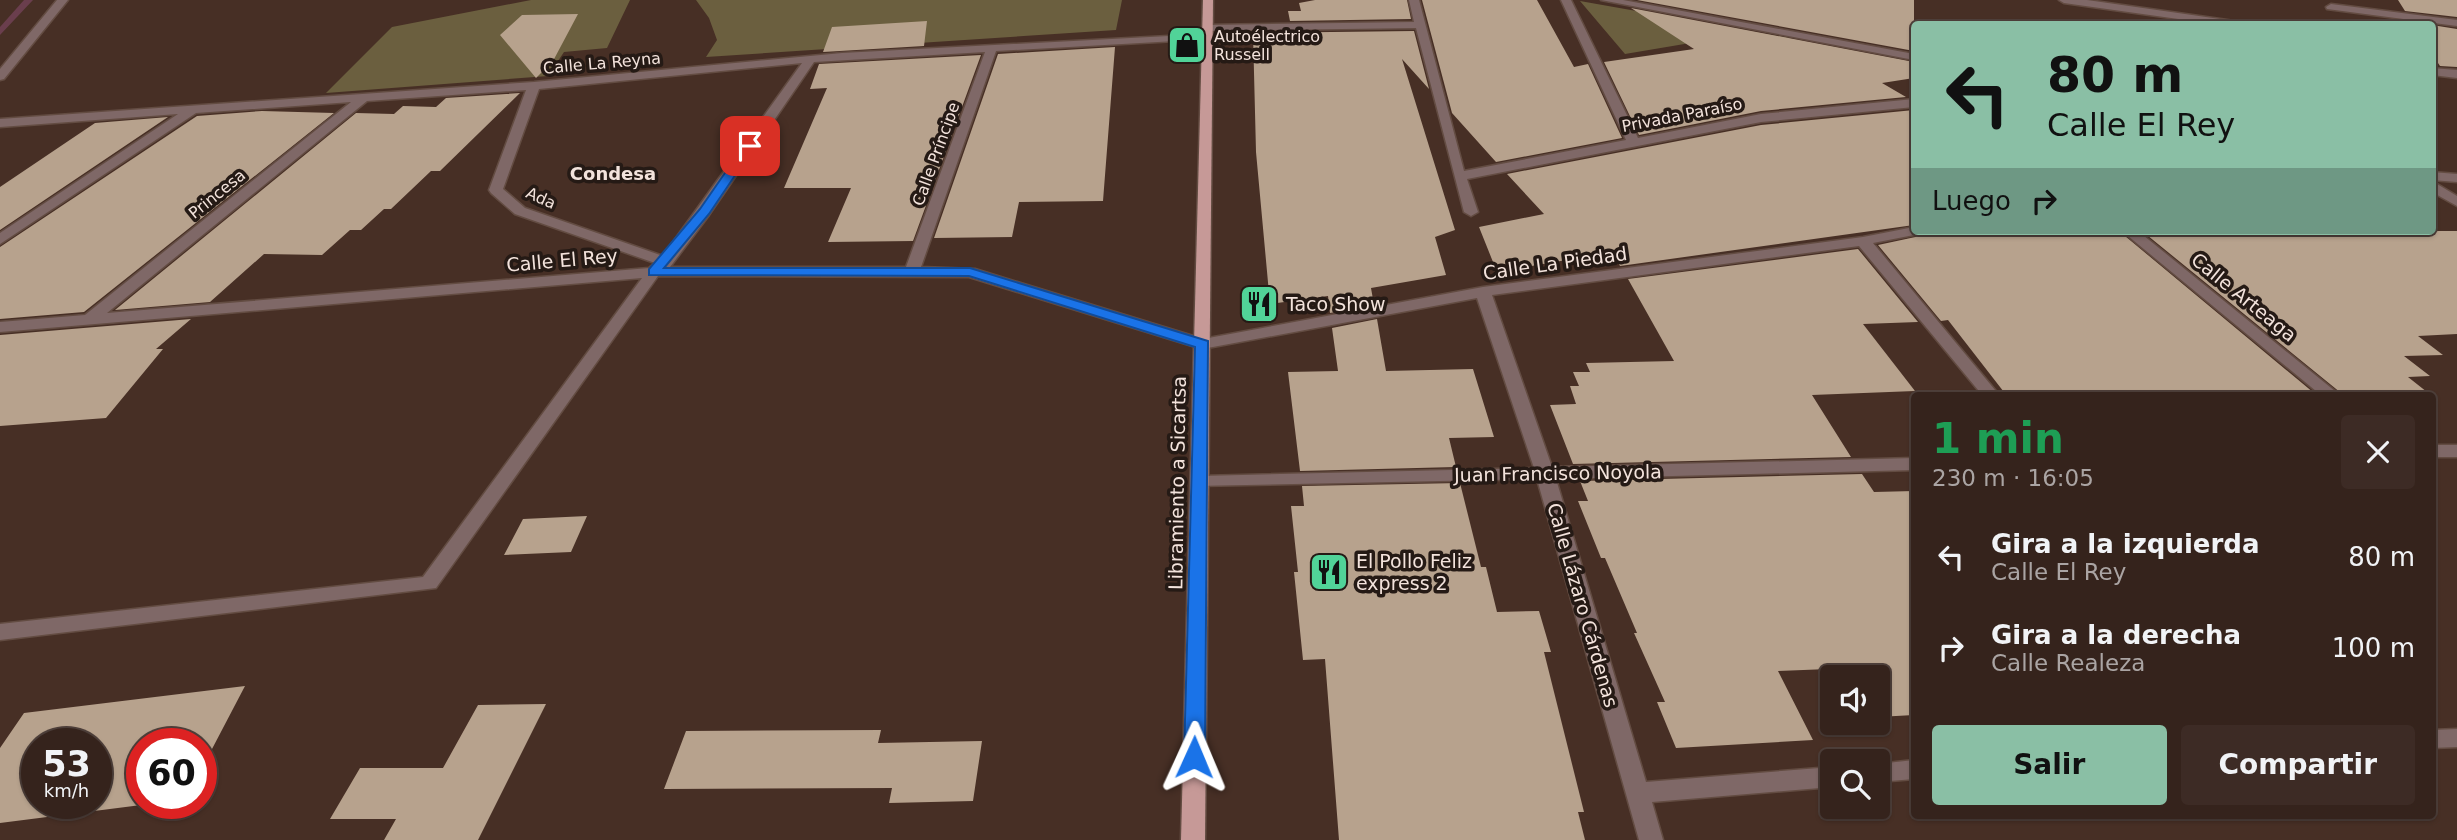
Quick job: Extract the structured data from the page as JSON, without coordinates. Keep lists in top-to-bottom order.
{
  "streets": {
    "main road": ["Libramiento a Sicartsa"],
    "street": [
      "Calle La Reyna",
      "Privada Paraíso",
      "Calle Príncipe",
      "Princesa",
      "Ada",
      "Calle El Rey",
      "Calle La Piedad",
      "Calle Arteaga",
      "Juan Francisco Noyola",
      "Calle Lázaro Cárdenas"
    ]
  },
  "crossings": [
    ["Calle La Reyna", "Calle Príncipe"],
    ["Calle La Reyna", "Princesa"],
    ["Calle La Reyna", "Ada"],
    ["Calle La Reyna", "Libramiento a Sicartsa"],
    ["Calle Príncipe", "Calle El Rey"],
    ["Princesa", "Calle El Rey"],
    ["Ada", "Calle El Rey"],
    ["Calle El Rey", "Calle La Piedad"],
    ["Calle El Rey", "Libramiento a Sicartsa"],
    ["Calle La Piedad", "Libramiento a Sicartsa"],
    ["Calle La Piedad", "Calle Lázaro Cárdenas"],
    ["Juan Francisco Noyola", "Libramiento a Sicartsa"],
    ["Juan Francisco Noyola", "Calle Lázaro Cárdenas"]
  ],
  "districts": ["Condesa"],
  "places": {
    "shop": ["Autoélectrico Russell"],
    "restaurant": ["Taco Show", "El Pollo Feliz express 2"]
  },
  "page": {
    "turn": ["80 m", "Calle El Rey"],
    "then": "Luego",
    "heading": ["1 min", "230 m · 16:05"],
    "list": [
      {
        "name": "Gira a la izquierda",
        "note": "Calle El Rey",
        "value": "80 m"
      },
      {
        "name": "Gira a la derecha",
        "note": "Calle Realeza",
        "value": "100 m"
      }
    ],
    "buttons": ["Salir", "Compartir"],
    "speed": "53 km/h",
    "limit": "60"
  }
}
